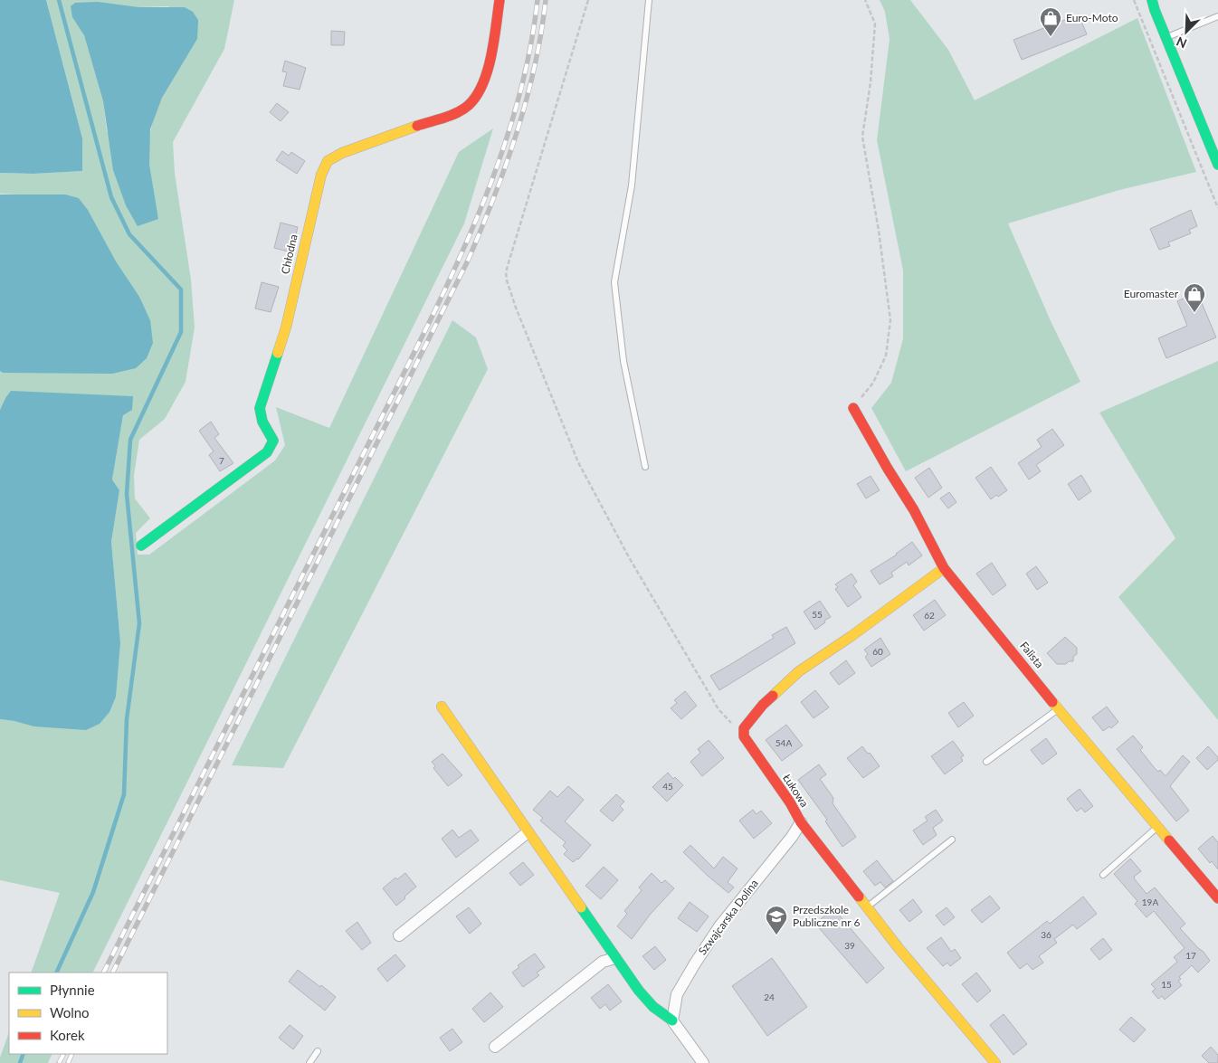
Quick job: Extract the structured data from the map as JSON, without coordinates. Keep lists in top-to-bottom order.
{
  "streets": {
    "street": [
      "Chłodna",
      "Falista",
      "Łukowa",
      "Szwajcarska Dolina"
    ]
  },
  "crossings": [
    ["Łukowa", "Szwajcarska Dolina"]
  ],
  "places": {
    "shop": ["Euro-Moto", "Euromaster"],
    "school or university": ["Przedszkole Publiczne nr 6"]
  },
  "house_numbers": [
    "7",
    "55",
    "62",
    "60",
    "54A",
    "45",
    "19A",
    "36",
    "39",
    "17",
    "15",
    "24"
  ],
  "legend": ["Płynnie", "Wolno", "Korek"],
  "north": "bottom left"
}
